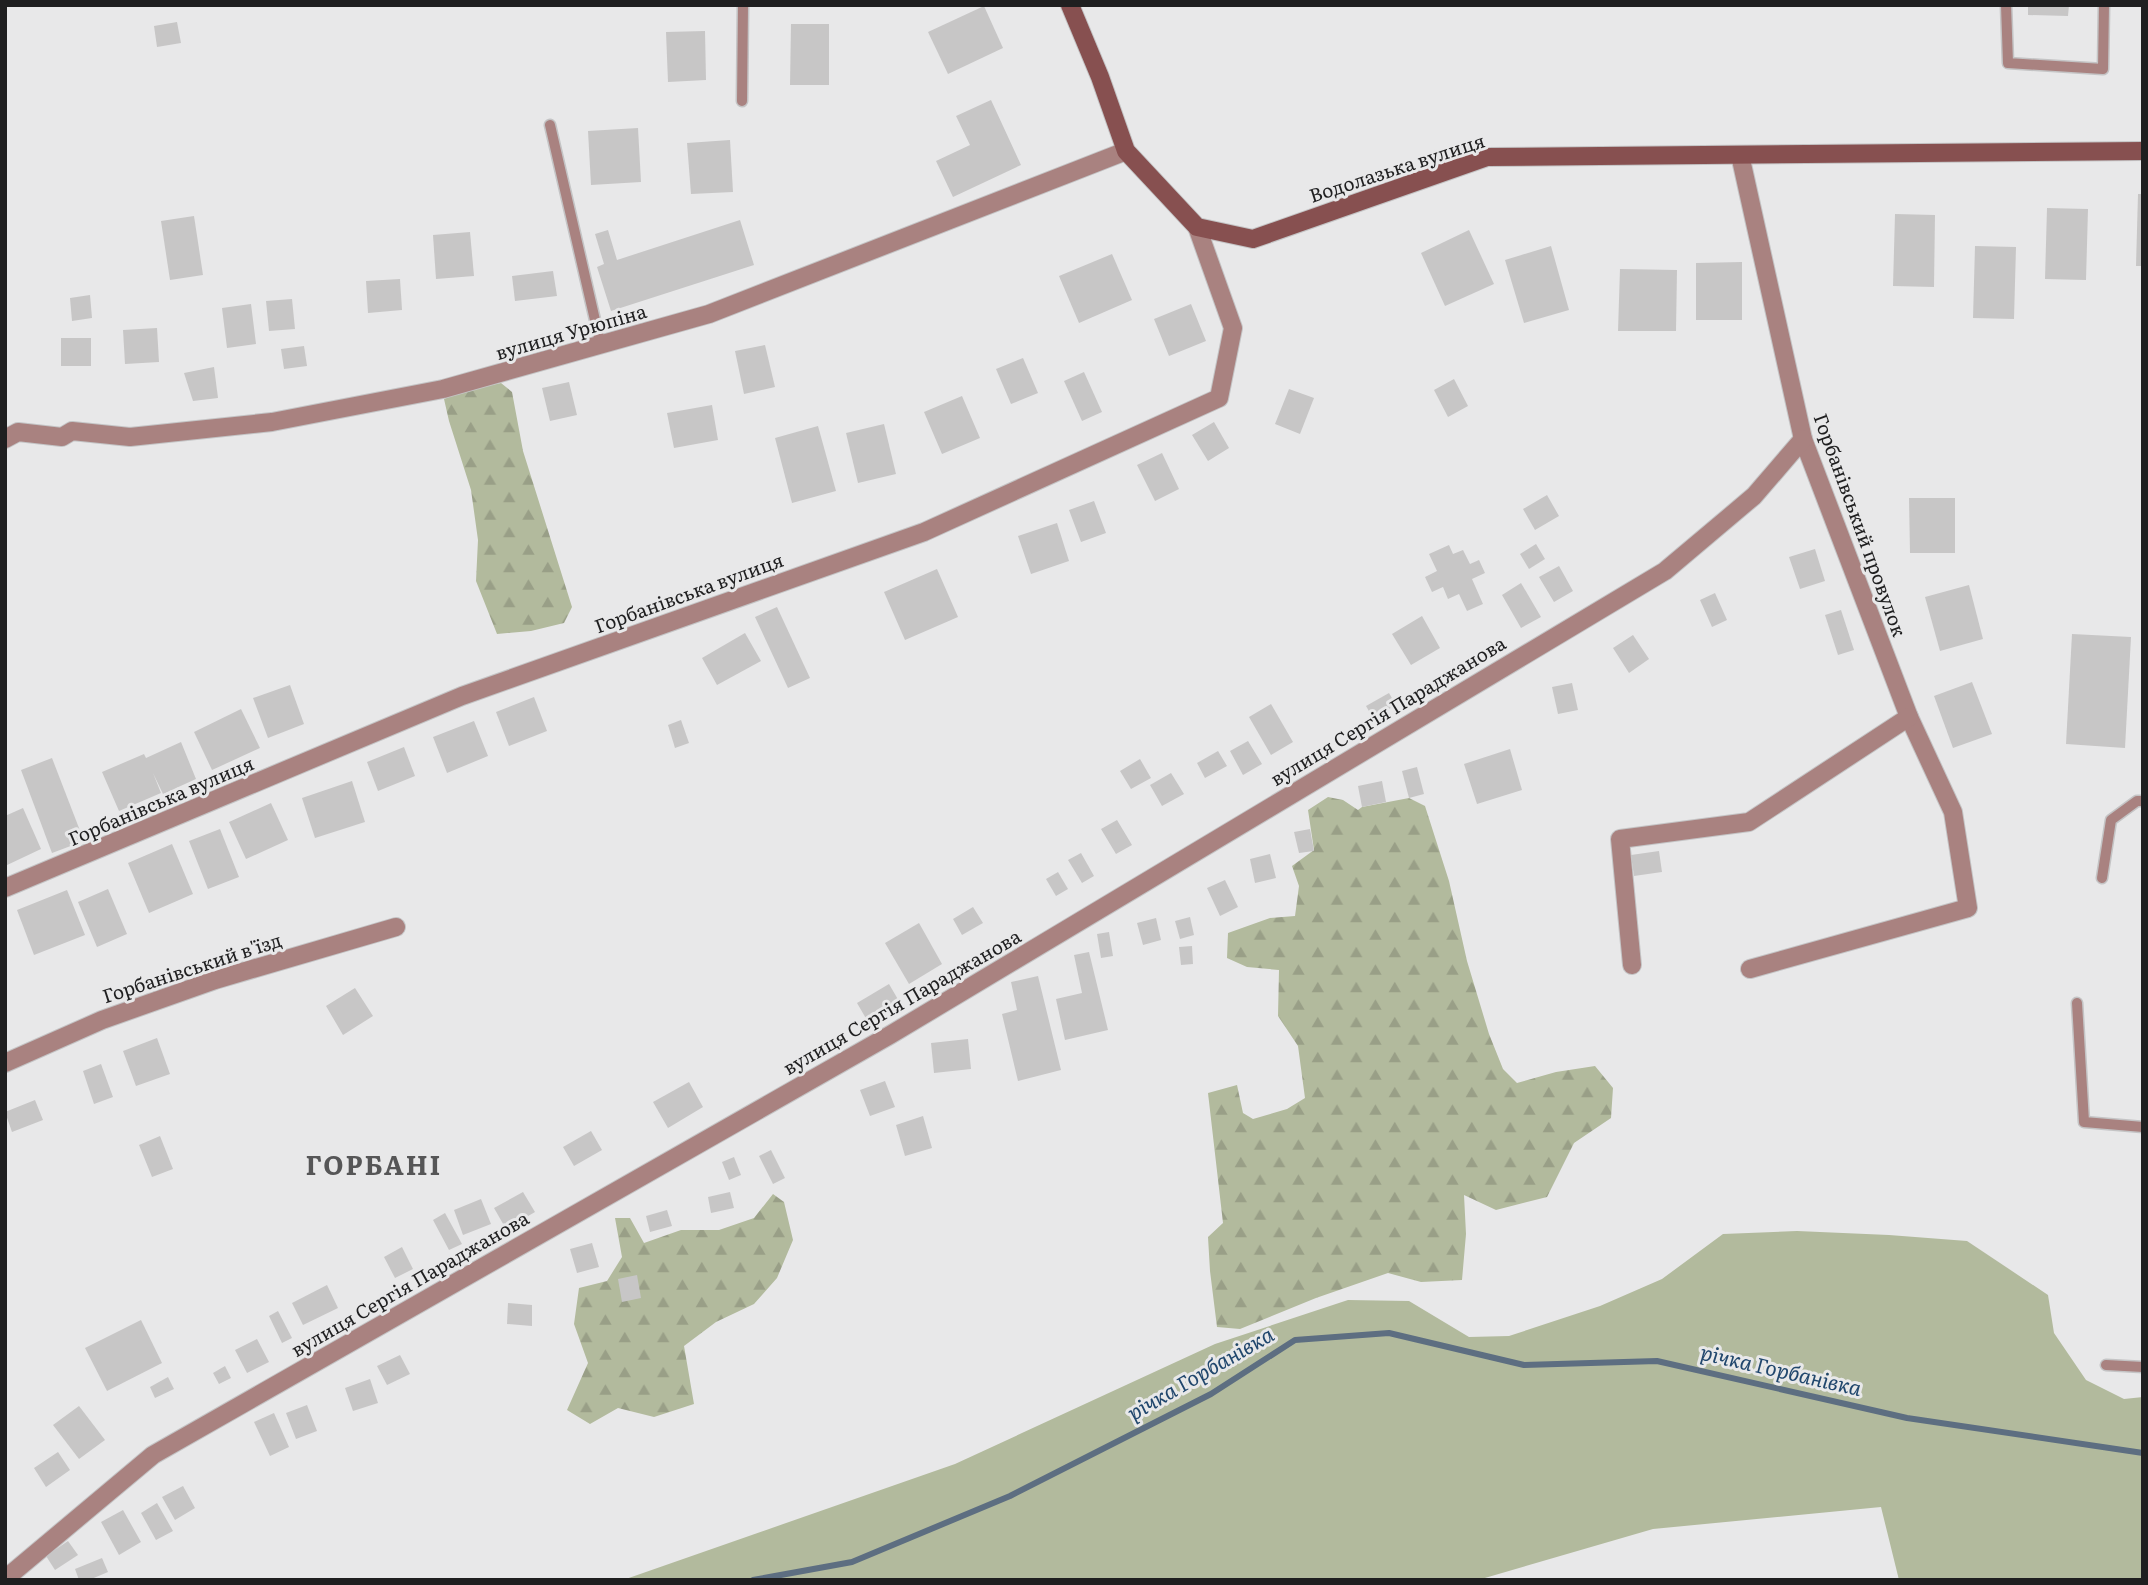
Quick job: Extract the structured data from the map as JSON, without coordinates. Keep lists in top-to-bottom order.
{
  "streets": {
    "street": [
      "Водолазька вулиця",
      "вулиця Урюпіна",
      "Горбанівський провулок",
      "Горбанівська вулиця",
      "вулиця Сергія Параджанова",
      "Горбанівський в'їзд"
    ]
  },
  "crossings": [
    ["Водолазька вулиця", "Горбанівський провулок"],
    ["Водолазька вулиця", "Горбанівська вулиця"],
    ["Горбанівський провулок", "вулиця Сергія Параджанова"]
  ],
  "districts": ["ГОРБАНІ"],
  "water": ["річка Горбанівка"]
}
